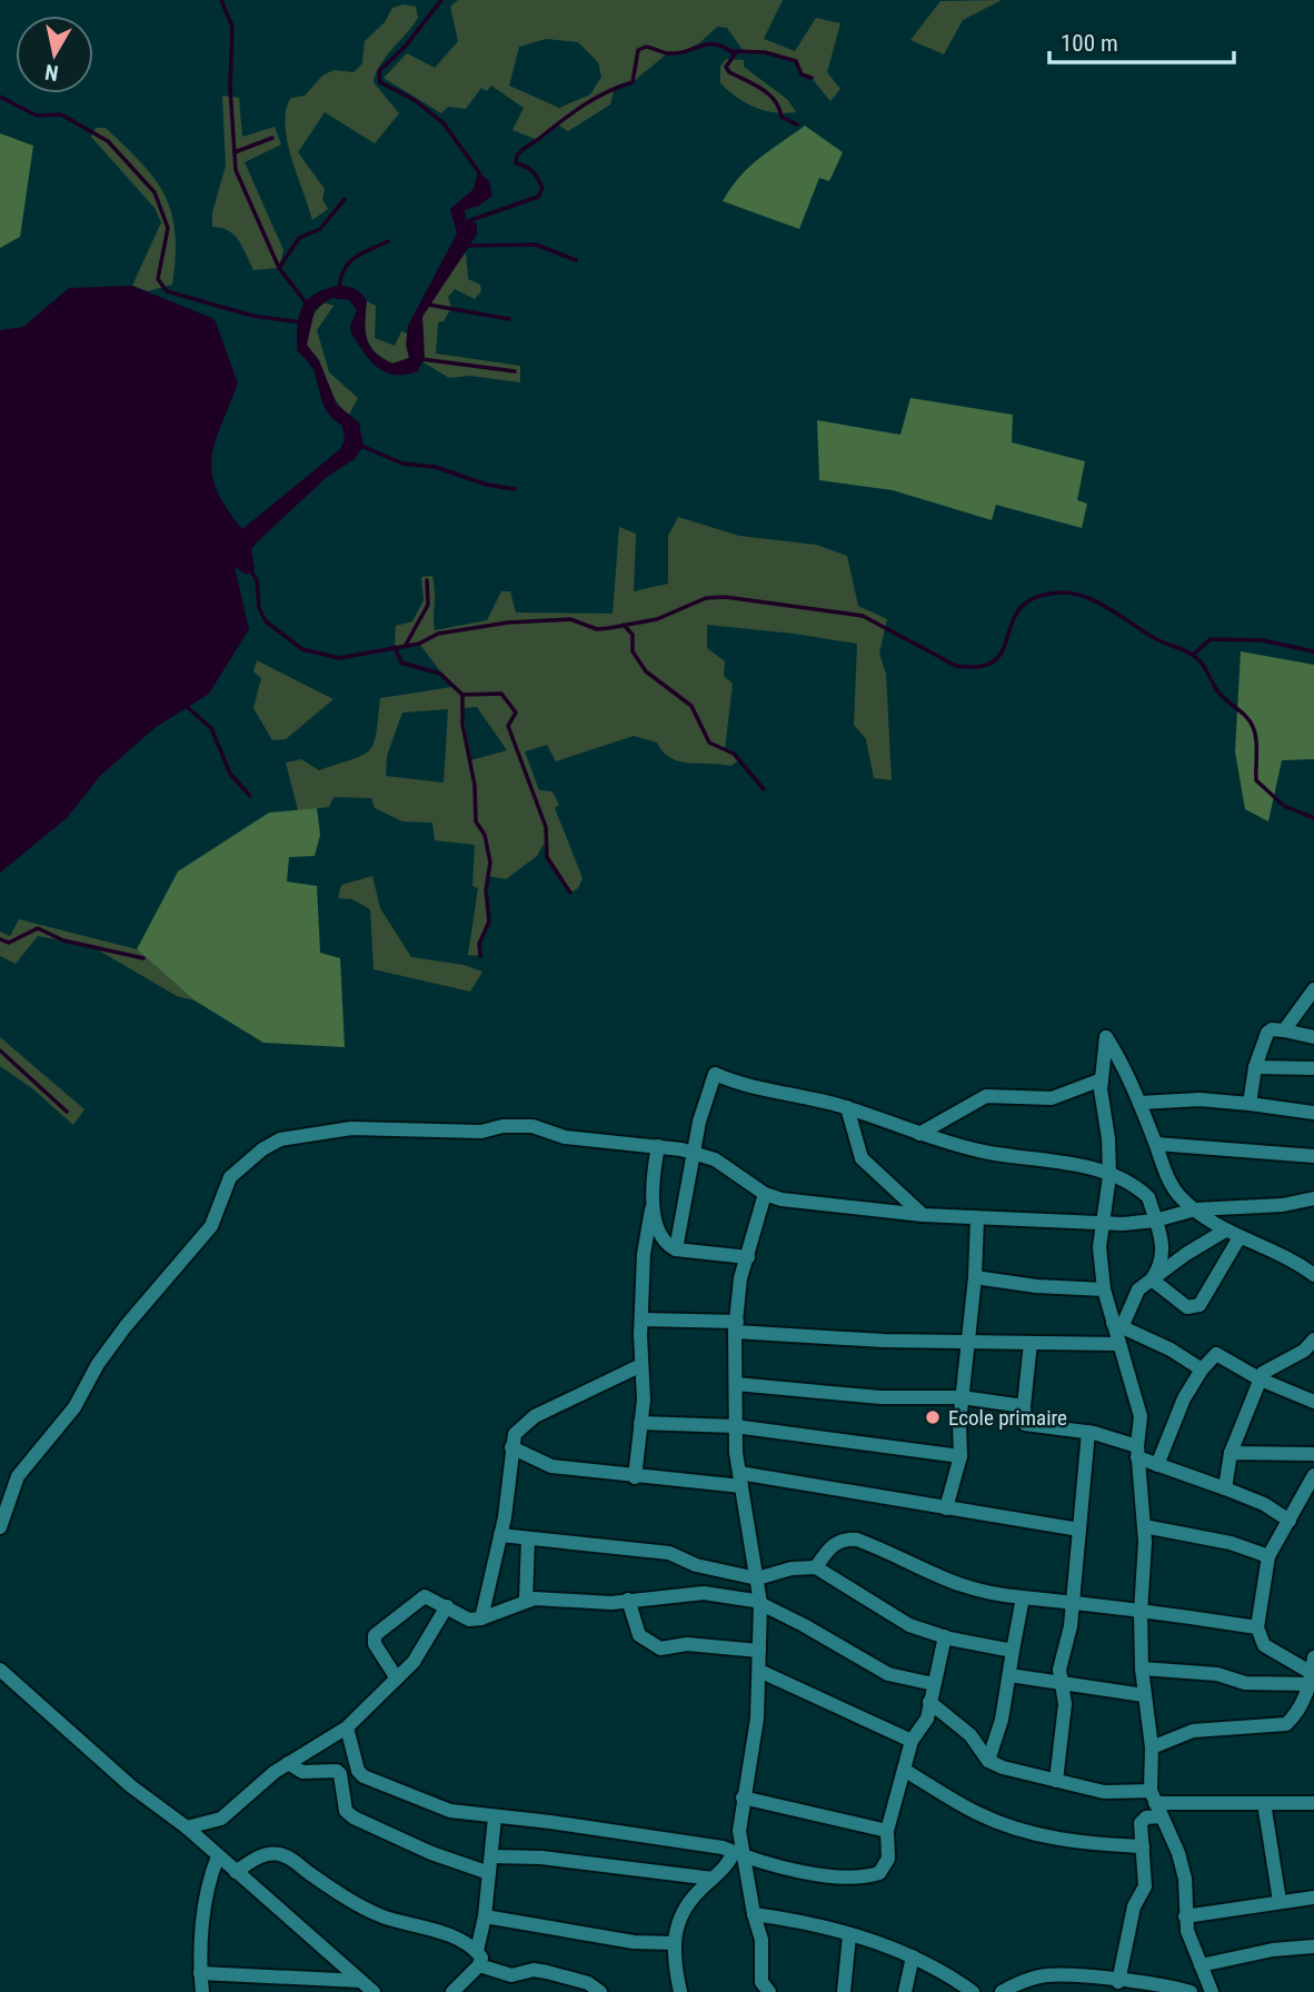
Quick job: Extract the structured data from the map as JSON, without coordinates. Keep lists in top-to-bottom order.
{
  "places": ["Ecole primaire"],
  "scale_bar": "100 m",
  "north": "bottom"
}
